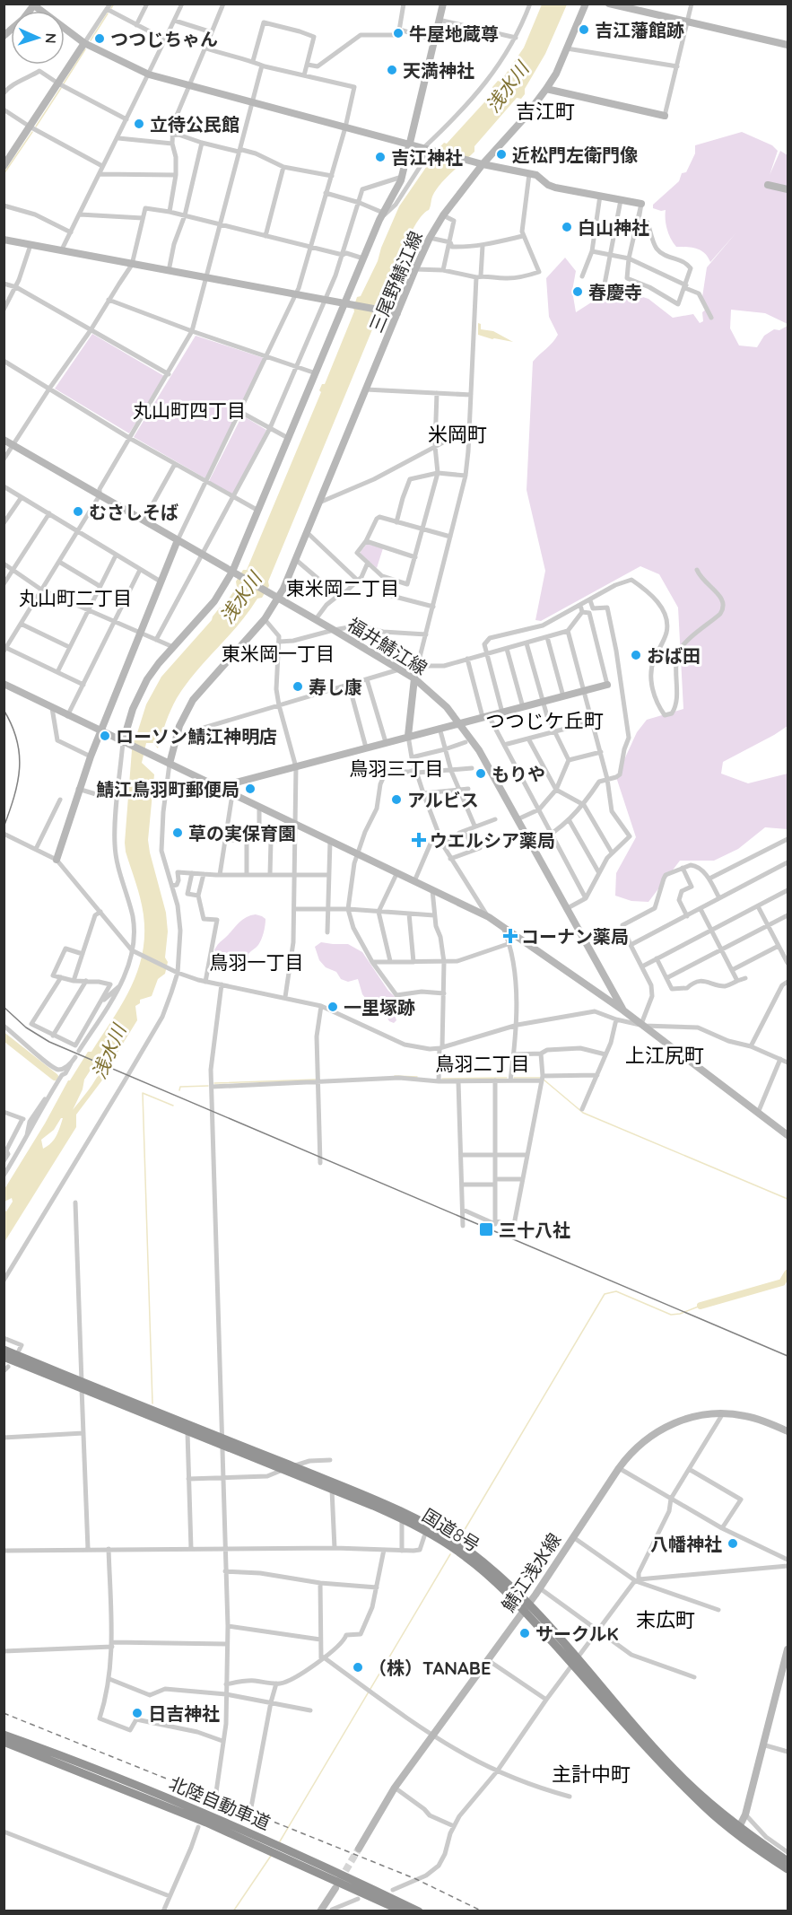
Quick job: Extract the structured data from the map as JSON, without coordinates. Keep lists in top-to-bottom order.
{
  "streets": {
    "highway": ["国道8号", "北陸自動車道"],
    "street": ["三尾野鯖江線", "福井鯖江線", "鯖江浅水線"]
  },
  "crossings": [
    ["三尾野鯖江線", "福井鯖江線"],
    ["国道8号", "鯖江浅水線"]
  ],
  "districts": [
    "吉江町",
    "丸山町四丁目",
    "米岡町",
    "東米岡二丁目",
    "丸山町二丁目",
    "東米岡一丁目",
    "つつじケ丘町",
    "鳥羽三丁目",
    "鳥羽一丁目",
    "上江尻町",
    "鳥羽二丁目",
    "末広町",
    "主計中町"
  ],
  "water": ["浅水川"],
  "places": {
    "other": [
      "吉江藩館跡",
      "牛屋地蔵尊",
      "つつじちゃん",
      "天満神社",
      "立待公民館",
      "近松門左衛門像",
      "吉江神社",
      "白山神社",
      "春慶寺",
      "むさしそば",
      "おば田",
      "寿し康",
      "ローソン鯖江神明店",
      "もりや",
      "鯖江鳥羽町郵便局",
      "アルビス",
      "草の実保育園",
      "一里塚跡",
      "八幡神社",
      "サークルK",
      "（株）TANABE",
      "日吉神社"
    ],
    "health": ["ウエルシア薬局", "コーナン薬局"],
    "transit": ["三十八社"]
  },
  "north": "right"
}
